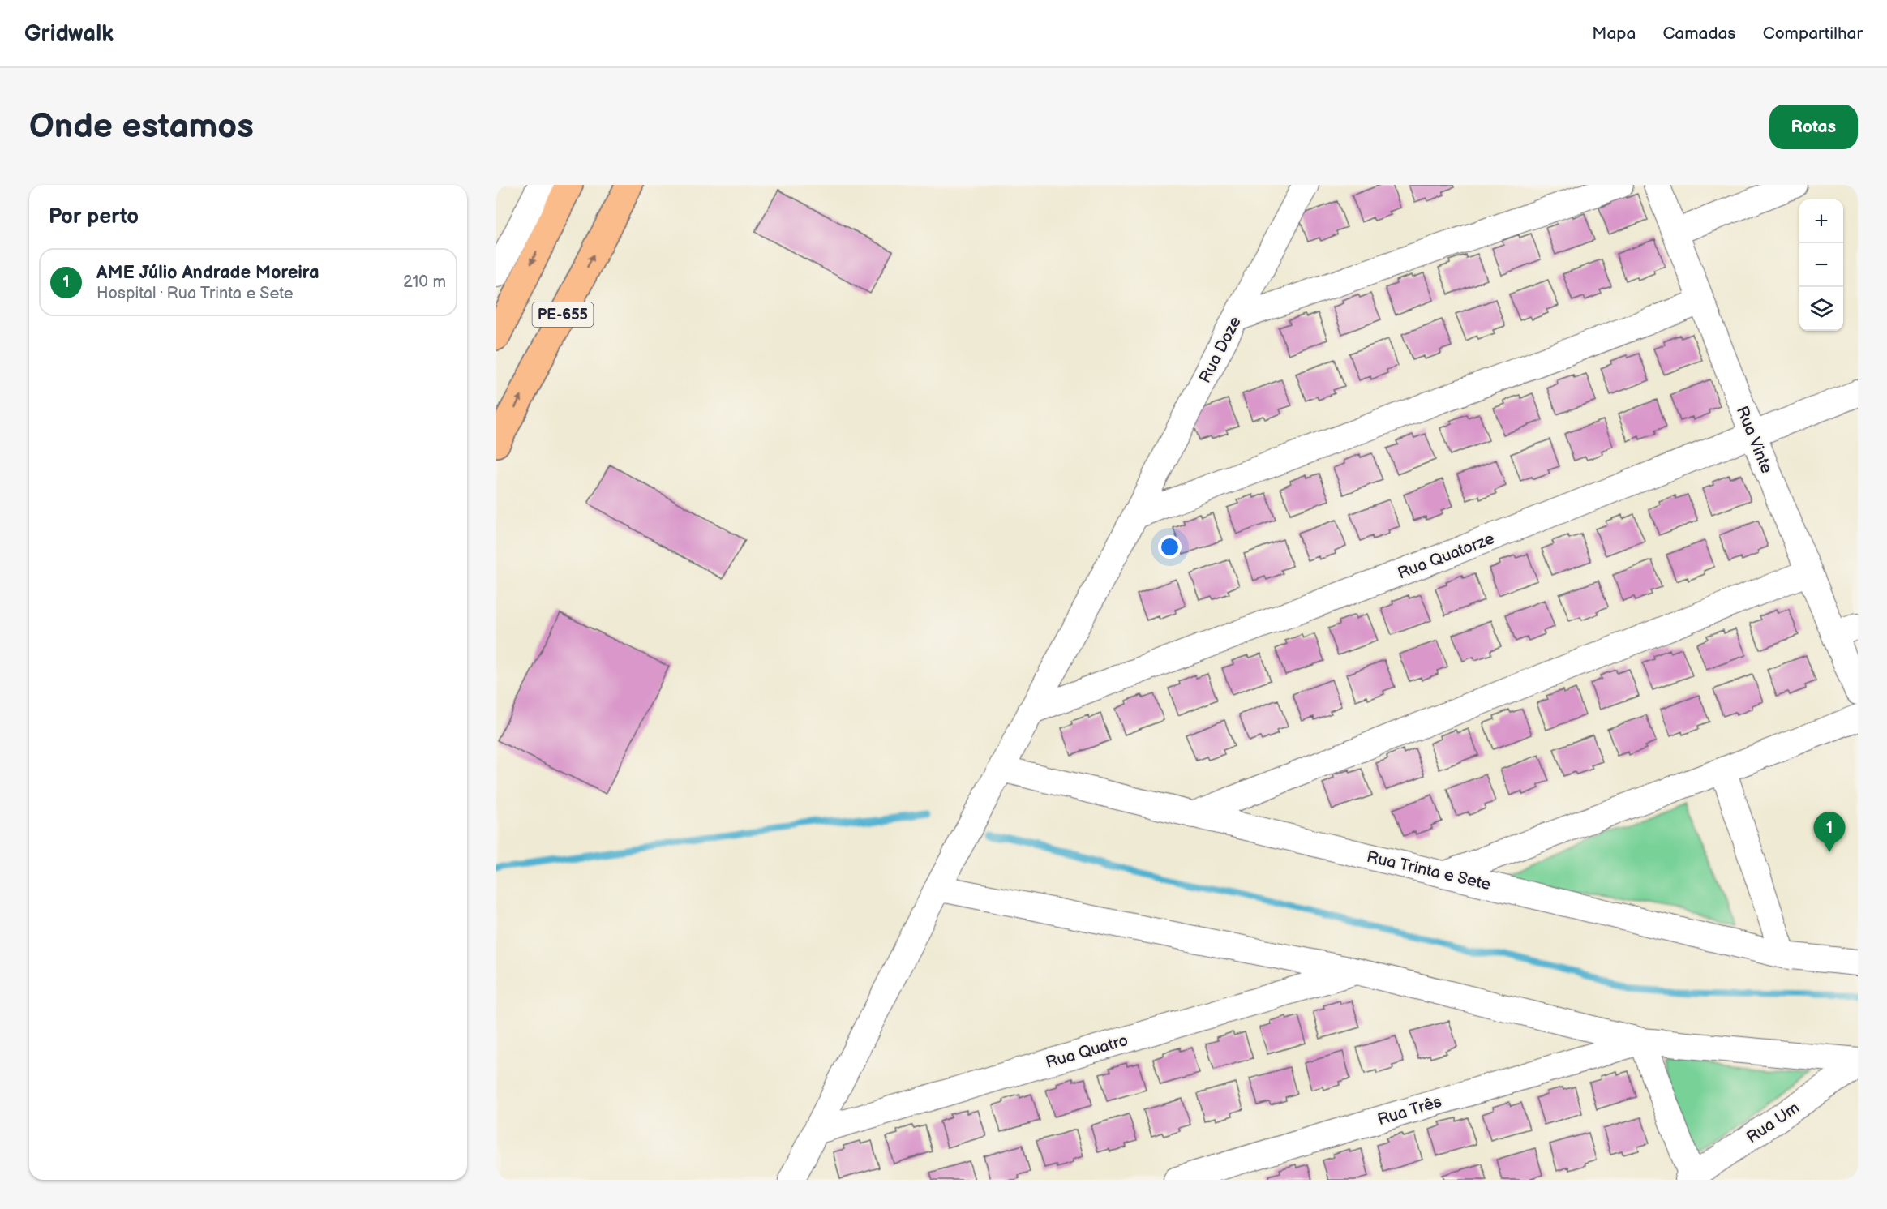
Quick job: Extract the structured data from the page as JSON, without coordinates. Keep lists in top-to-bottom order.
{
  "streets": {
    "main road": ["PE-655"],
    "street": [
      "Rua Doze",
      "Rua Vinte",
      "Rua Quatorze",
      "Rua Trinta e Sete",
      "Rua Quatro",
      "Rua Três",
      "Rua Um"
    ]
  },
  "crossings": [
    ["Rua Doze", "Rua Quatorze"],
    ["Rua Doze", "Rua Trinta e Sete"],
    ["Rua Doze", "Rua Quatro"],
    ["Rua Vinte", "Rua Quatorze"]
  ],
  "page": {
    "header": "Gridwalk",
    "nav": ["Mapa", "Camadas", "Compartilhar"],
    "buttons": "Rotas",
    "title": "Onde estamos",
    "heading": "Por perto",
    "map_buttons": ["+", "−"],
    "list": [
      {
        "mark": "1",
        "name": "AME Júlio Andrade Moreira",
        "note": "Hospital · Rua Trinta e Sete",
        "value": "210 m"
      }
    ],
    "pins": "1"
  }
}
